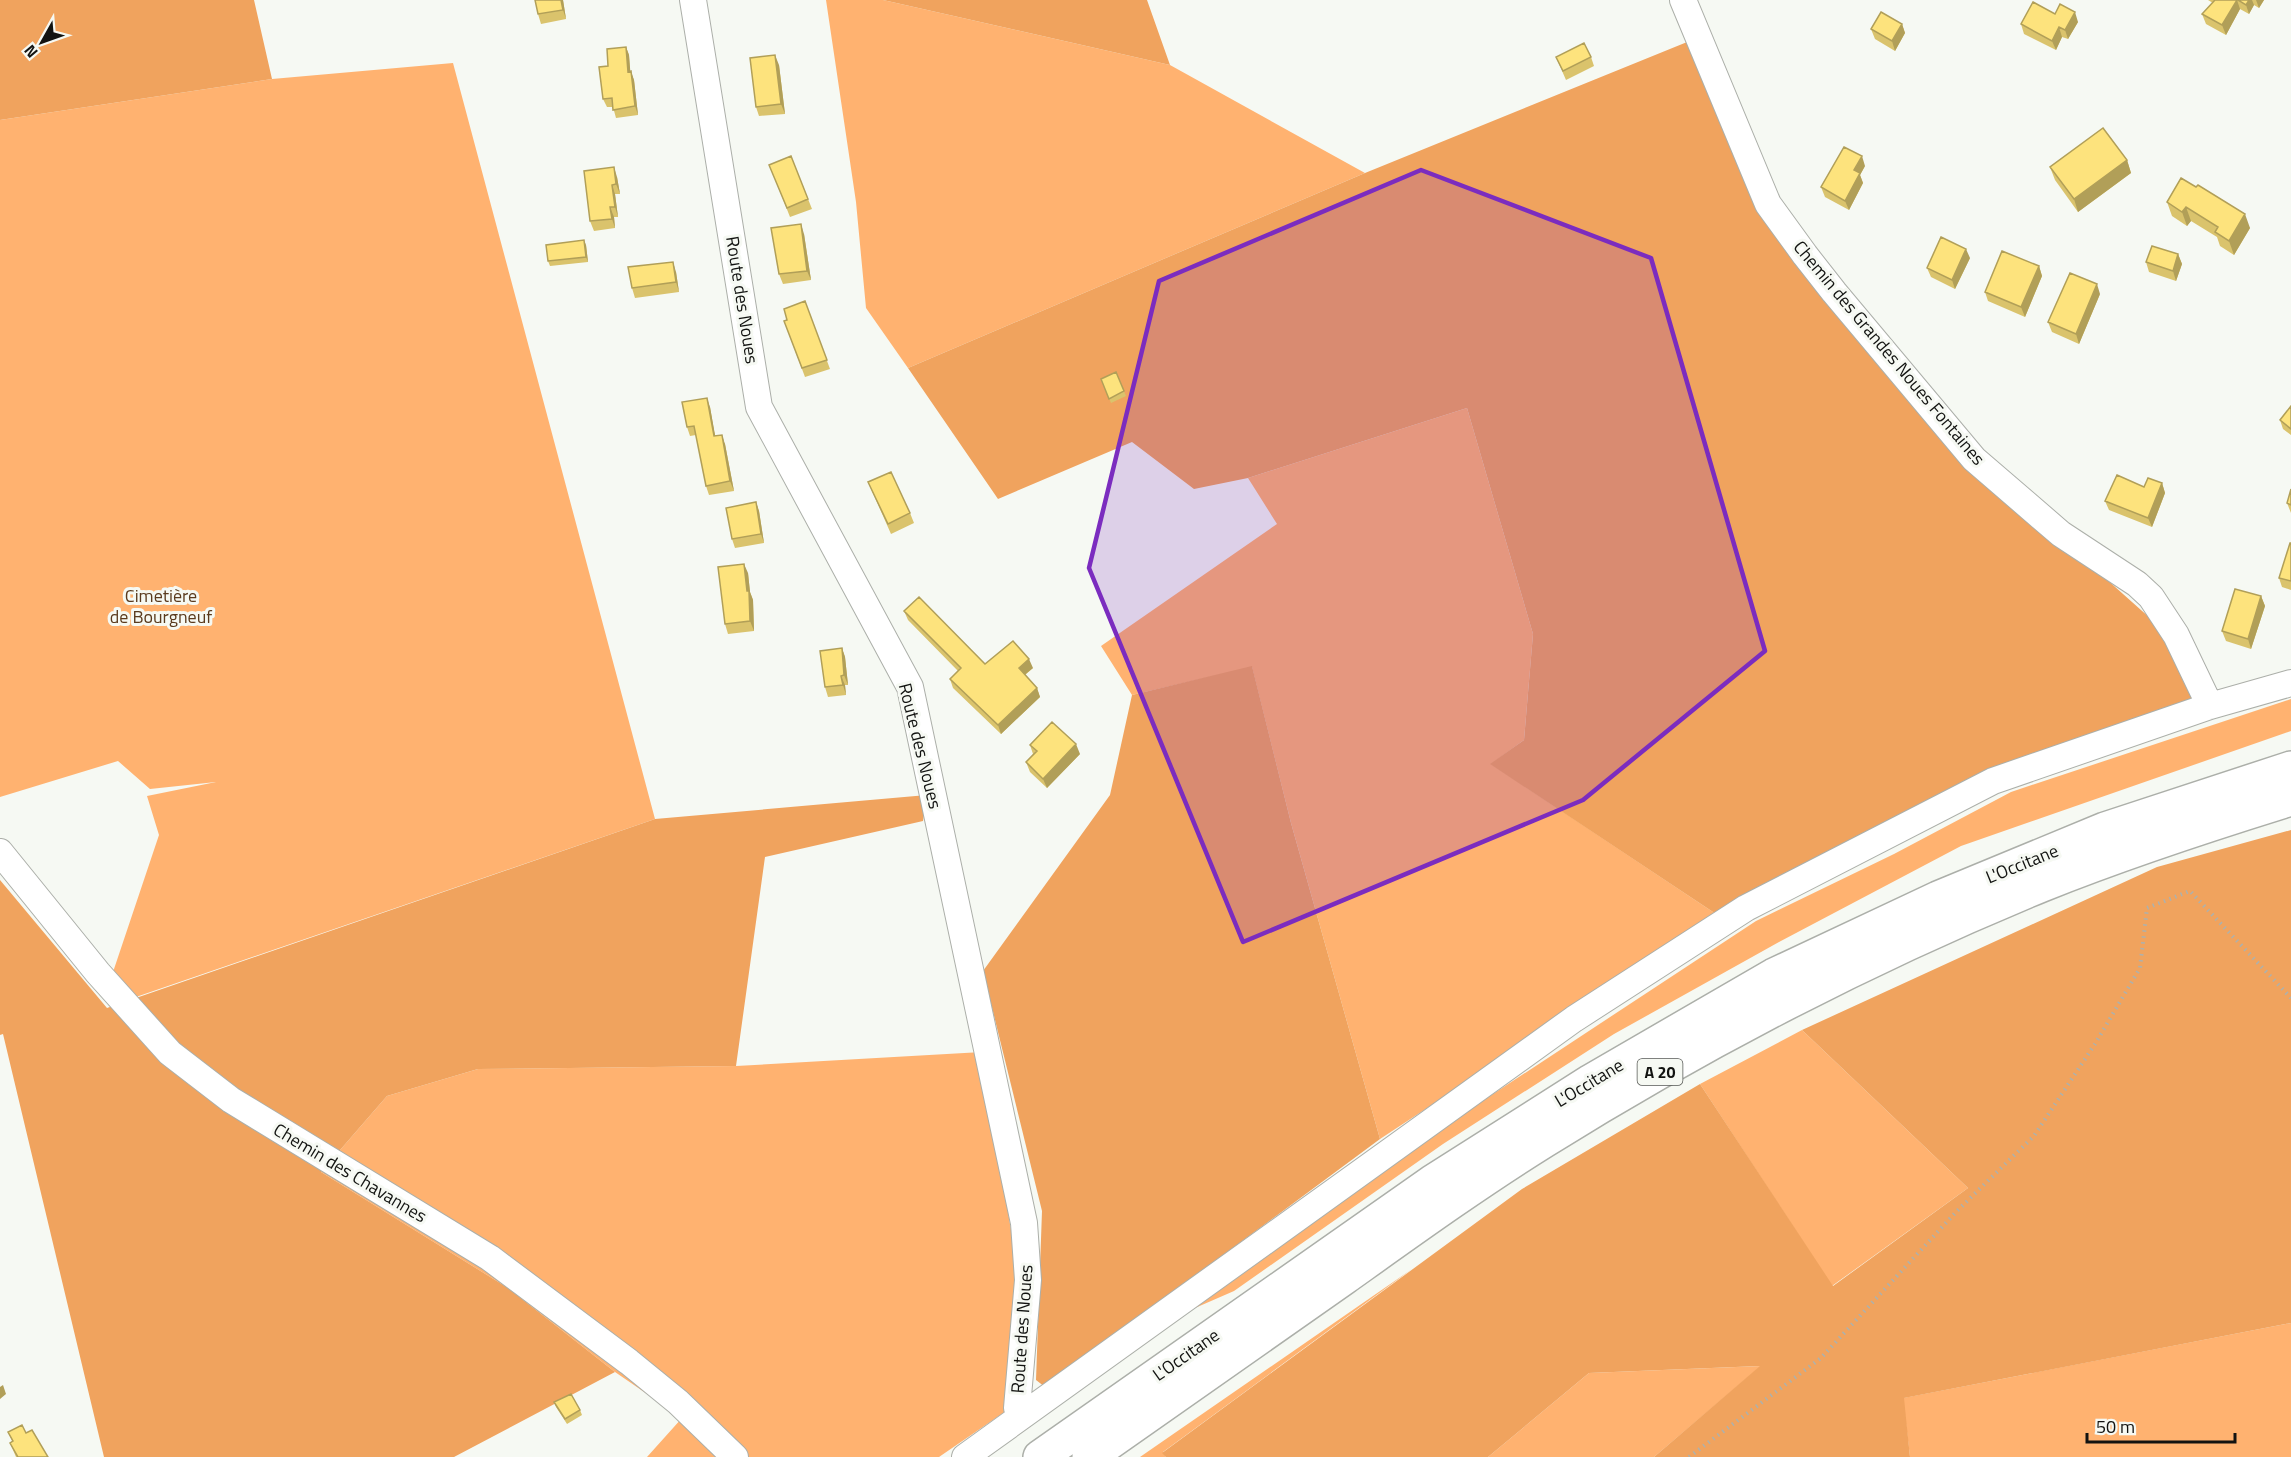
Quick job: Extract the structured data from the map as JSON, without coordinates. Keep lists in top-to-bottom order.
{
  "streets": {
    "highway": ["L'Occitane", "A 20"],
    "street": ["Route des Noues", "Chemin des Grandes Noues Fontaines", "Chemin des Chavannes"]
  },
  "parks": ["Cimetière de Bourgneuf"],
  "scale_bar": "50 m",
  "north": "bottom left"
}
